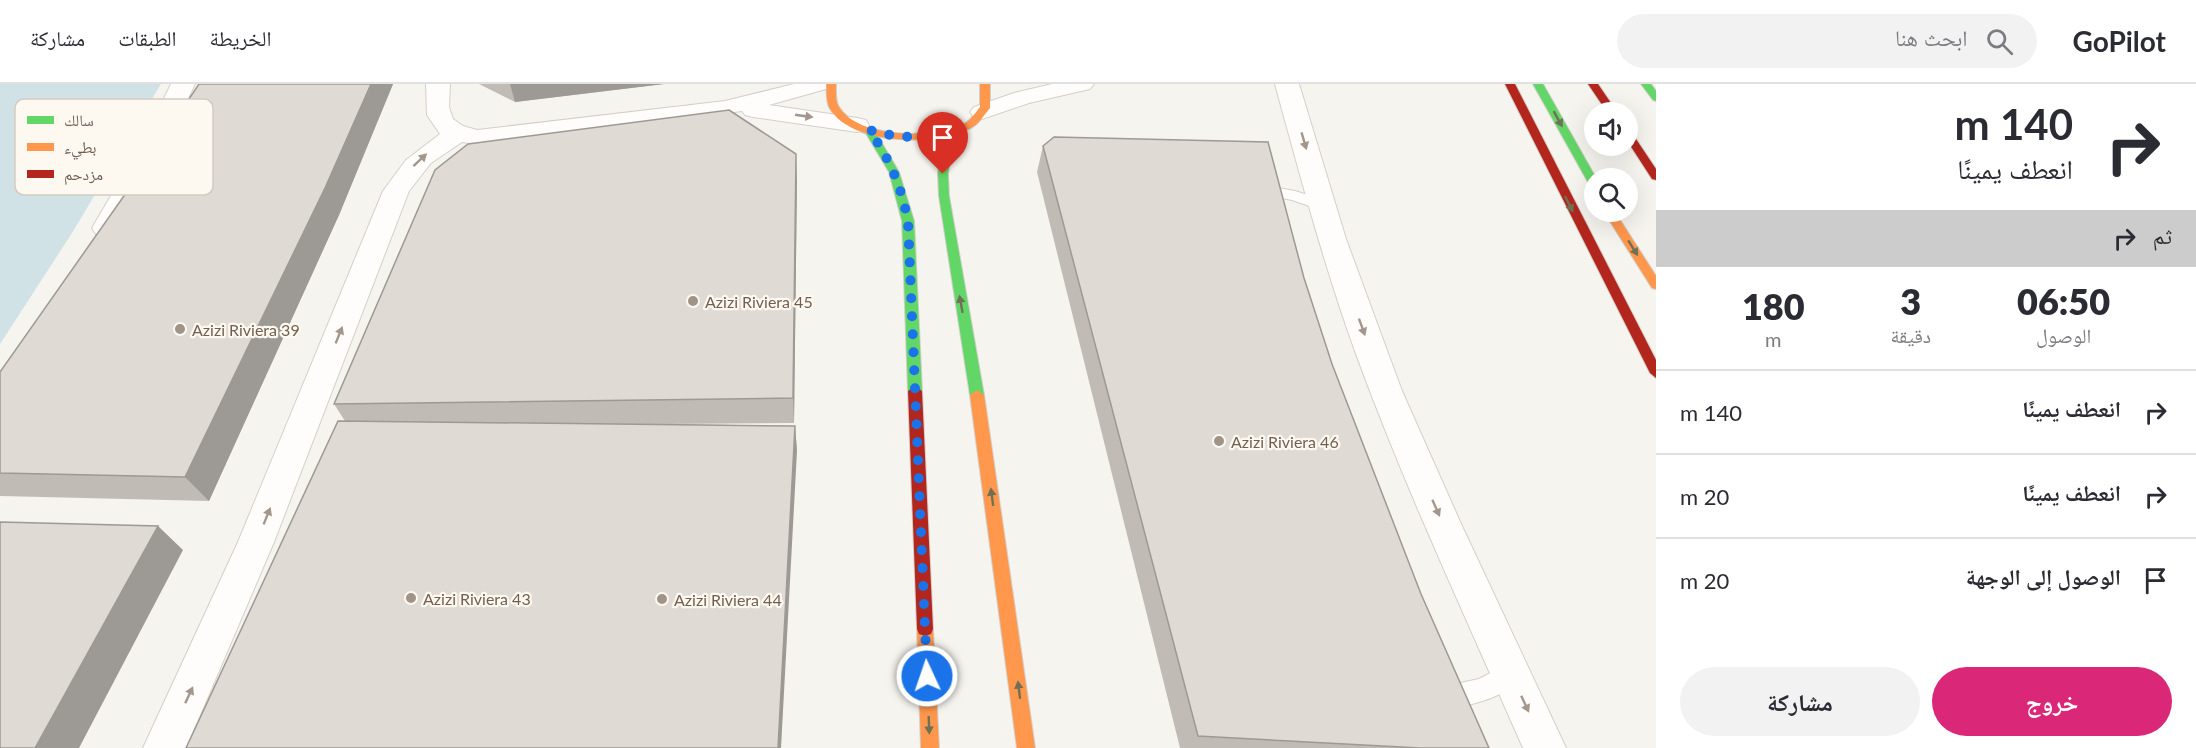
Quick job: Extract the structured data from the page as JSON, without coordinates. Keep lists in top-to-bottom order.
{
  "places": [
    "Azizi Riviera 45",
    "Azizi Riviera 39",
    "Azizi Riviera 46",
    "Azizi Riviera 43",
    "Azizi Riviera 44"
  ],
  "legend": ["سالك", "بطيء", "مزدحم"],
  "page": {
    "header": "GoPilot",
    "search": "ابحث هنا",
    "nav": ["الخريطة", "الطبقات", "مشاركة"],
    "turn": ["140 m", "انعطف يمينًا"],
    "then": "ثم",
    "eta": [
      "06:50",
      "الوصول",
      "3",
      "دقيقة",
      "180",
      "m"
    ],
    "list": [
      {
        "name": "انعطف يمينًا",
        "value": "140 m"
      },
      {
        "name": "انعطف يمينًا",
        "value": "20 m"
      },
      {
        "name": "الوصول إلى الوجهة",
        "value": "20 m"
      }
    ],
    "buttons": ["خروج", "مشاركة"]
  }
}
